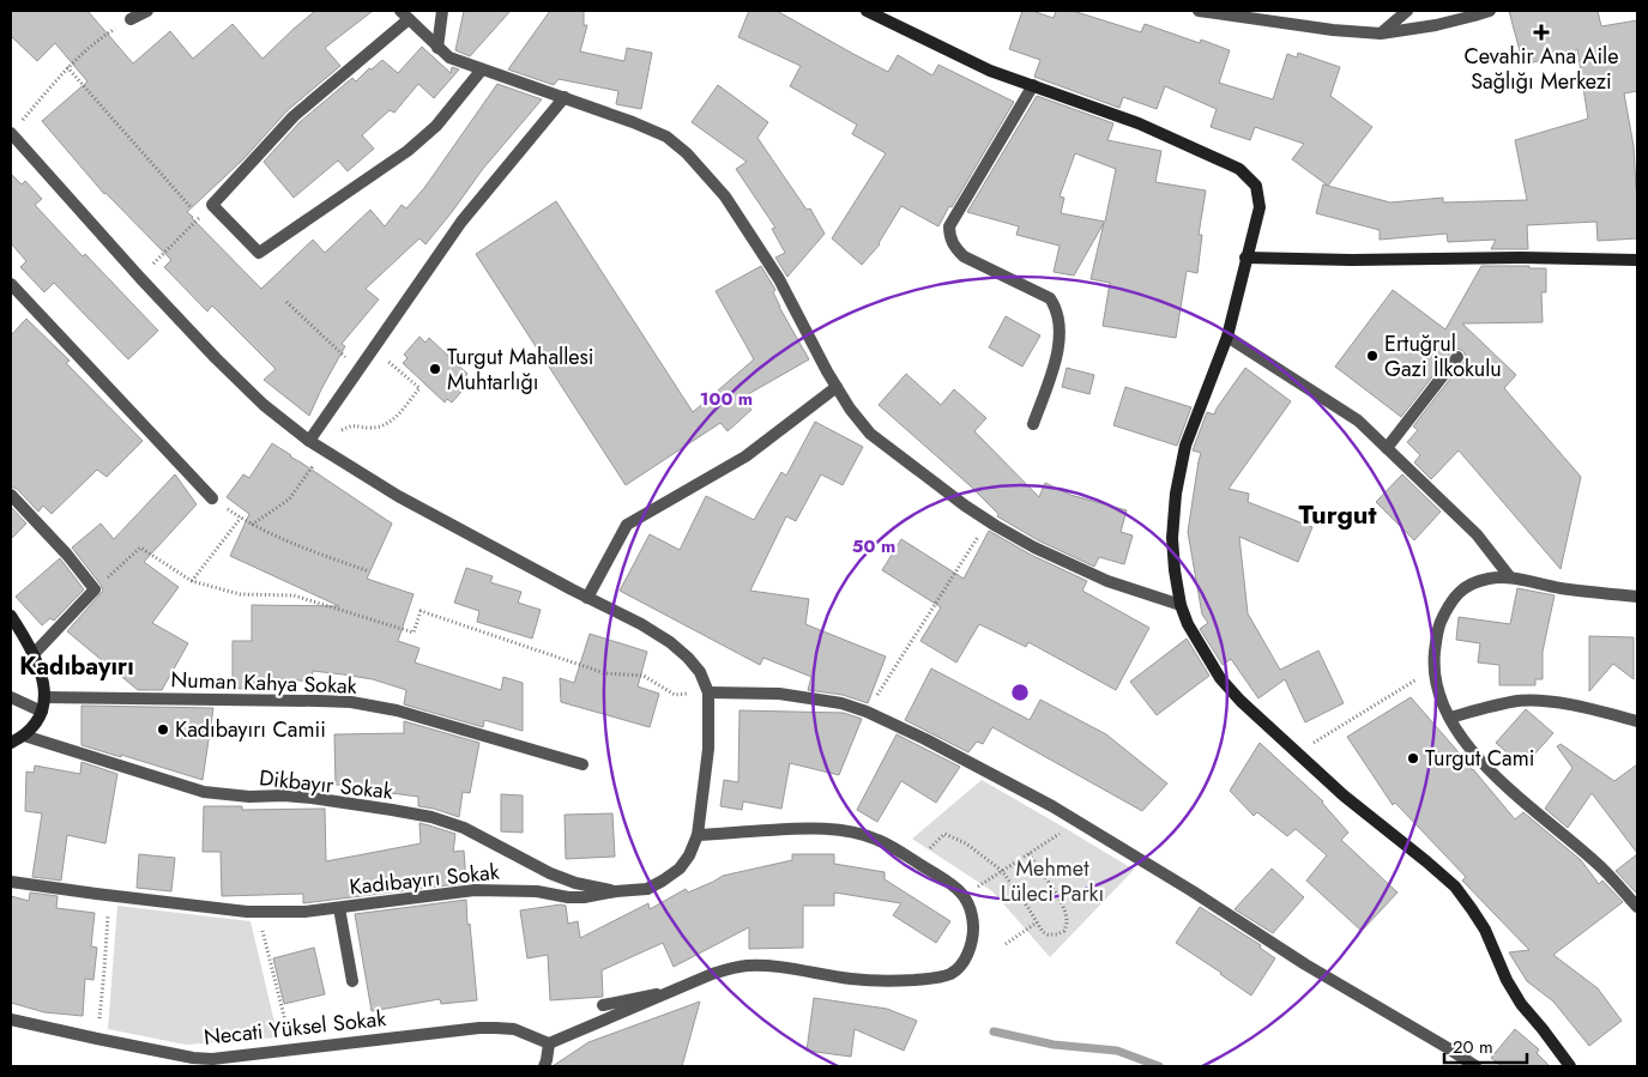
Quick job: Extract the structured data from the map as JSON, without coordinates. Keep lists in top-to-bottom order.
{
  "streets": {
    "street": [
      "Numan Kahya Sokak",
      "Dikbayır Sokak",
      "Kadıbayırı Sokak",
      "Necati Yüksel Sokak"
    ]
  },
  "crossings": [
    ["Dikbayır Sokak", "Kadıbayırı Sokak"]
  ],
  "districts": ["Turgut", "Kadıbayırı"],
  "parks": ["Mehmet Lüleci Parkı"],
  "places": {
    "health": ["Cevahir Ana Aile Sağlığı Merkezi"],
    "other": [
      "Ertuğrul Gazi İlkokulu",
      "Turgut Mahallesi Muhtarlığı",
      "Kadıbayırı Camii",
      "Turgut Cami"
    ]
  },
  "scale_bar": "20 m",
  "rings": ["100 m", "50 m"]
}
